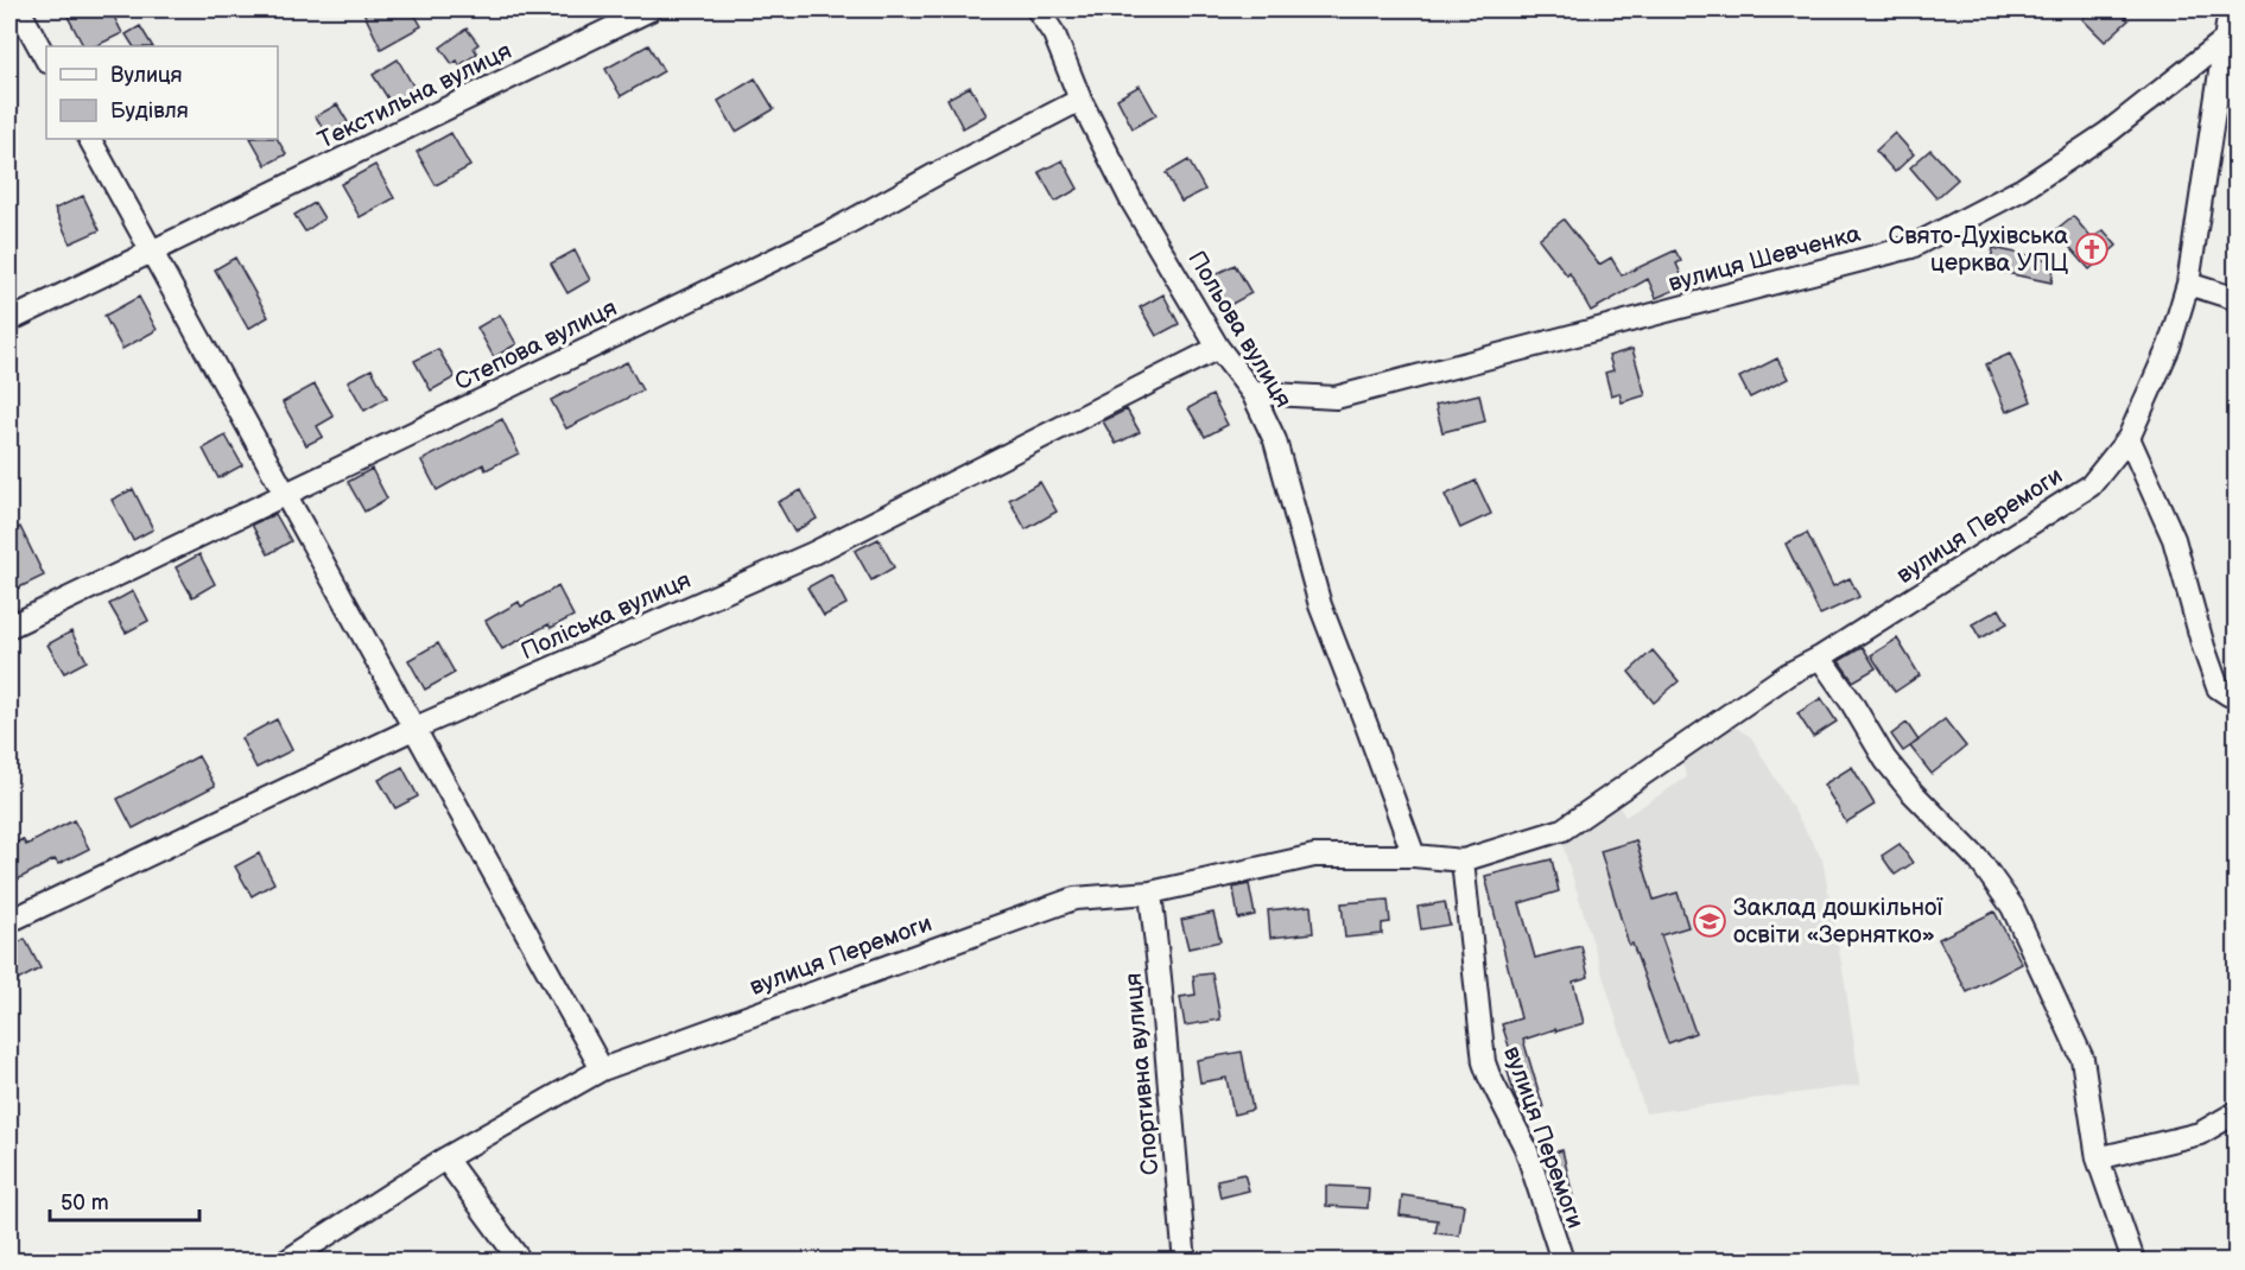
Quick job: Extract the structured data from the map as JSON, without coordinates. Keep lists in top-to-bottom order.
{
  "streets": {
    "street": [
      "Текстильна вулиця",
      "вулиця Шевченка",
      "Польова вулиця",
      "Степова вулиця",
      "вулиця Перемоги",
      "Поліська вулиця",
      "Спортивна вулиця"
    ]
  },
  "crossings": [
    ["вулиця Шевченка", "Польова вулиця"],
    ["вулиця Шевченка", "вулиця Перемоги"],
    ["Польова вулиця", "Степова вулиця"],
    ["Польова вулиця", "вулиця Перемоги"],
    ["Польова вулиця", "Поліська вулиця"],
    ["вулиця Перемоги", "Спортивна вулиця"]
  ],
  "places": {
    "church": ["Свято-Духівська церква УПЦ"],
    "school or university": ["Заклад дошкільної освіти «Зернятко»"]
  },
  "legend": ["Вулиця", "Будівля"],
  "scale_bar": "50 m"
}
